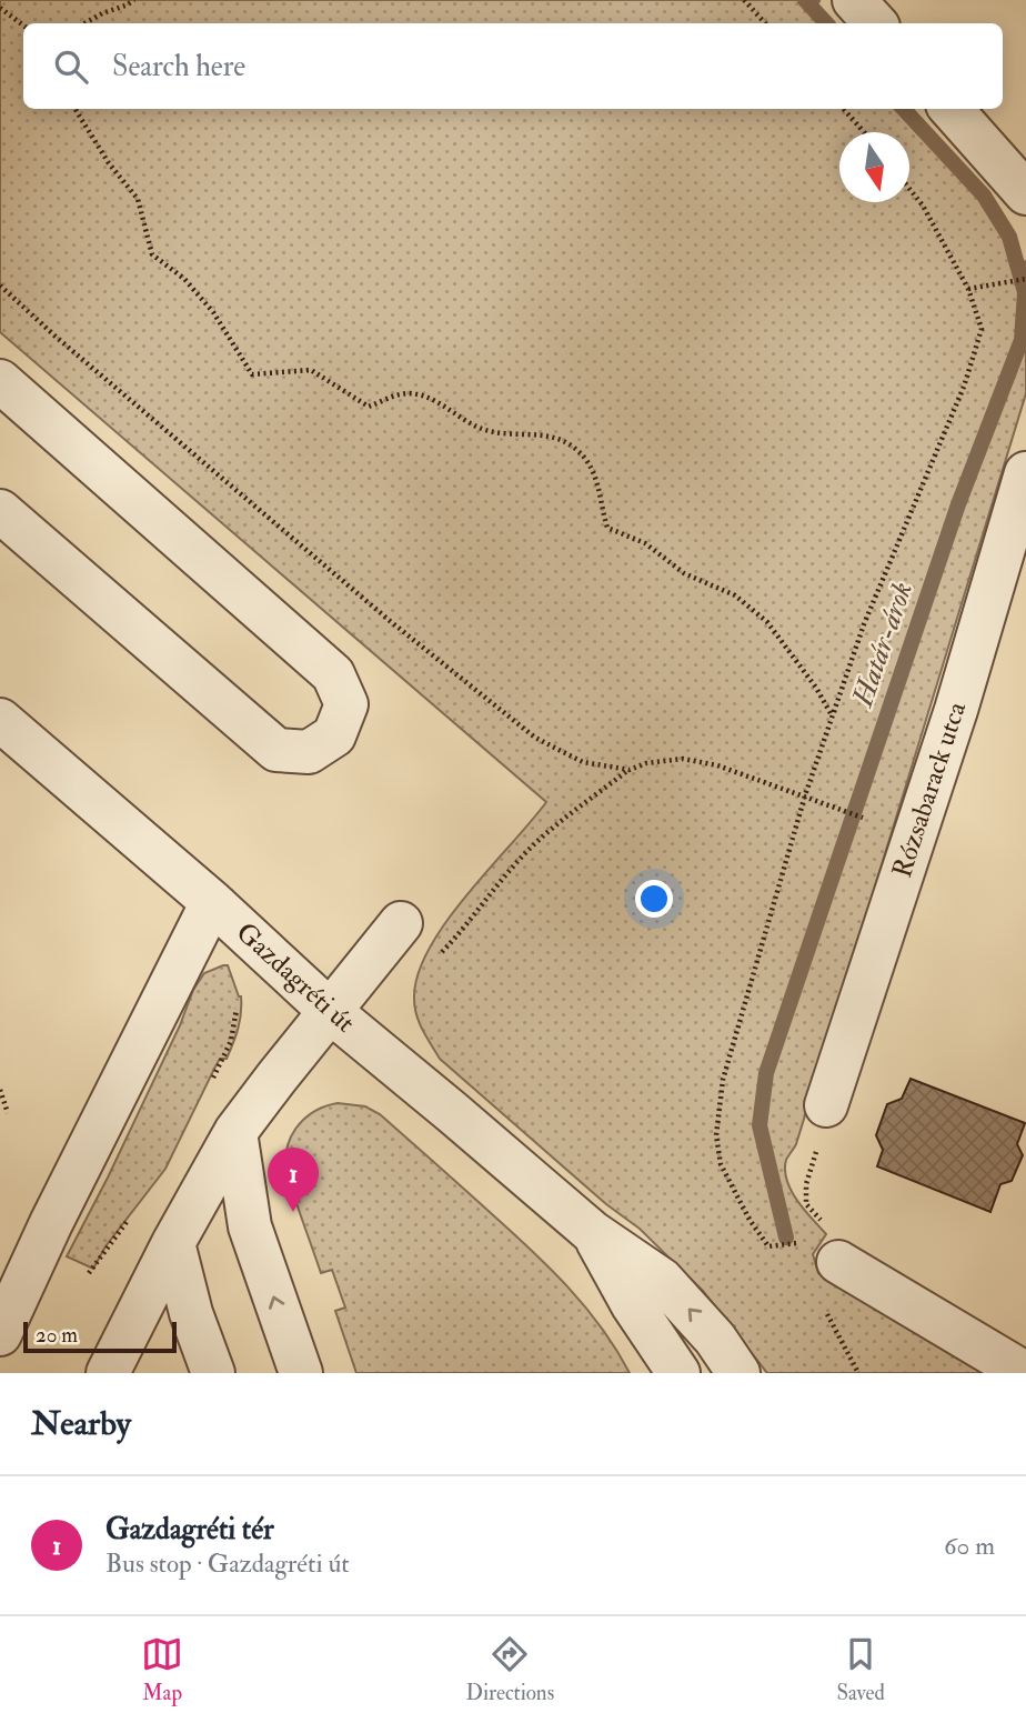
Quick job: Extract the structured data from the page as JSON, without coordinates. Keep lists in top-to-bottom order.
{
  "streets": {
    "street": ["Rózsabarack utca", "Gazdagréti út"]
  },
  "water": ["Határ-árok"],
  "scale_bar": "20 m",
  "north": "bottom",
  "page": {
    "search": "Search here",
    "pins": "1",
    "scale": "20 m",
    "heading": "Nearby",
    "list": [
      {
        "mark": "1",
        "name": "Gazdagréti tér",
        "note": "Bus stop · Gazdagréti út",
        "value": "60 m"
      }
    ],
    "nav": ["Map", "Directions", "Saved"]
  }
}
